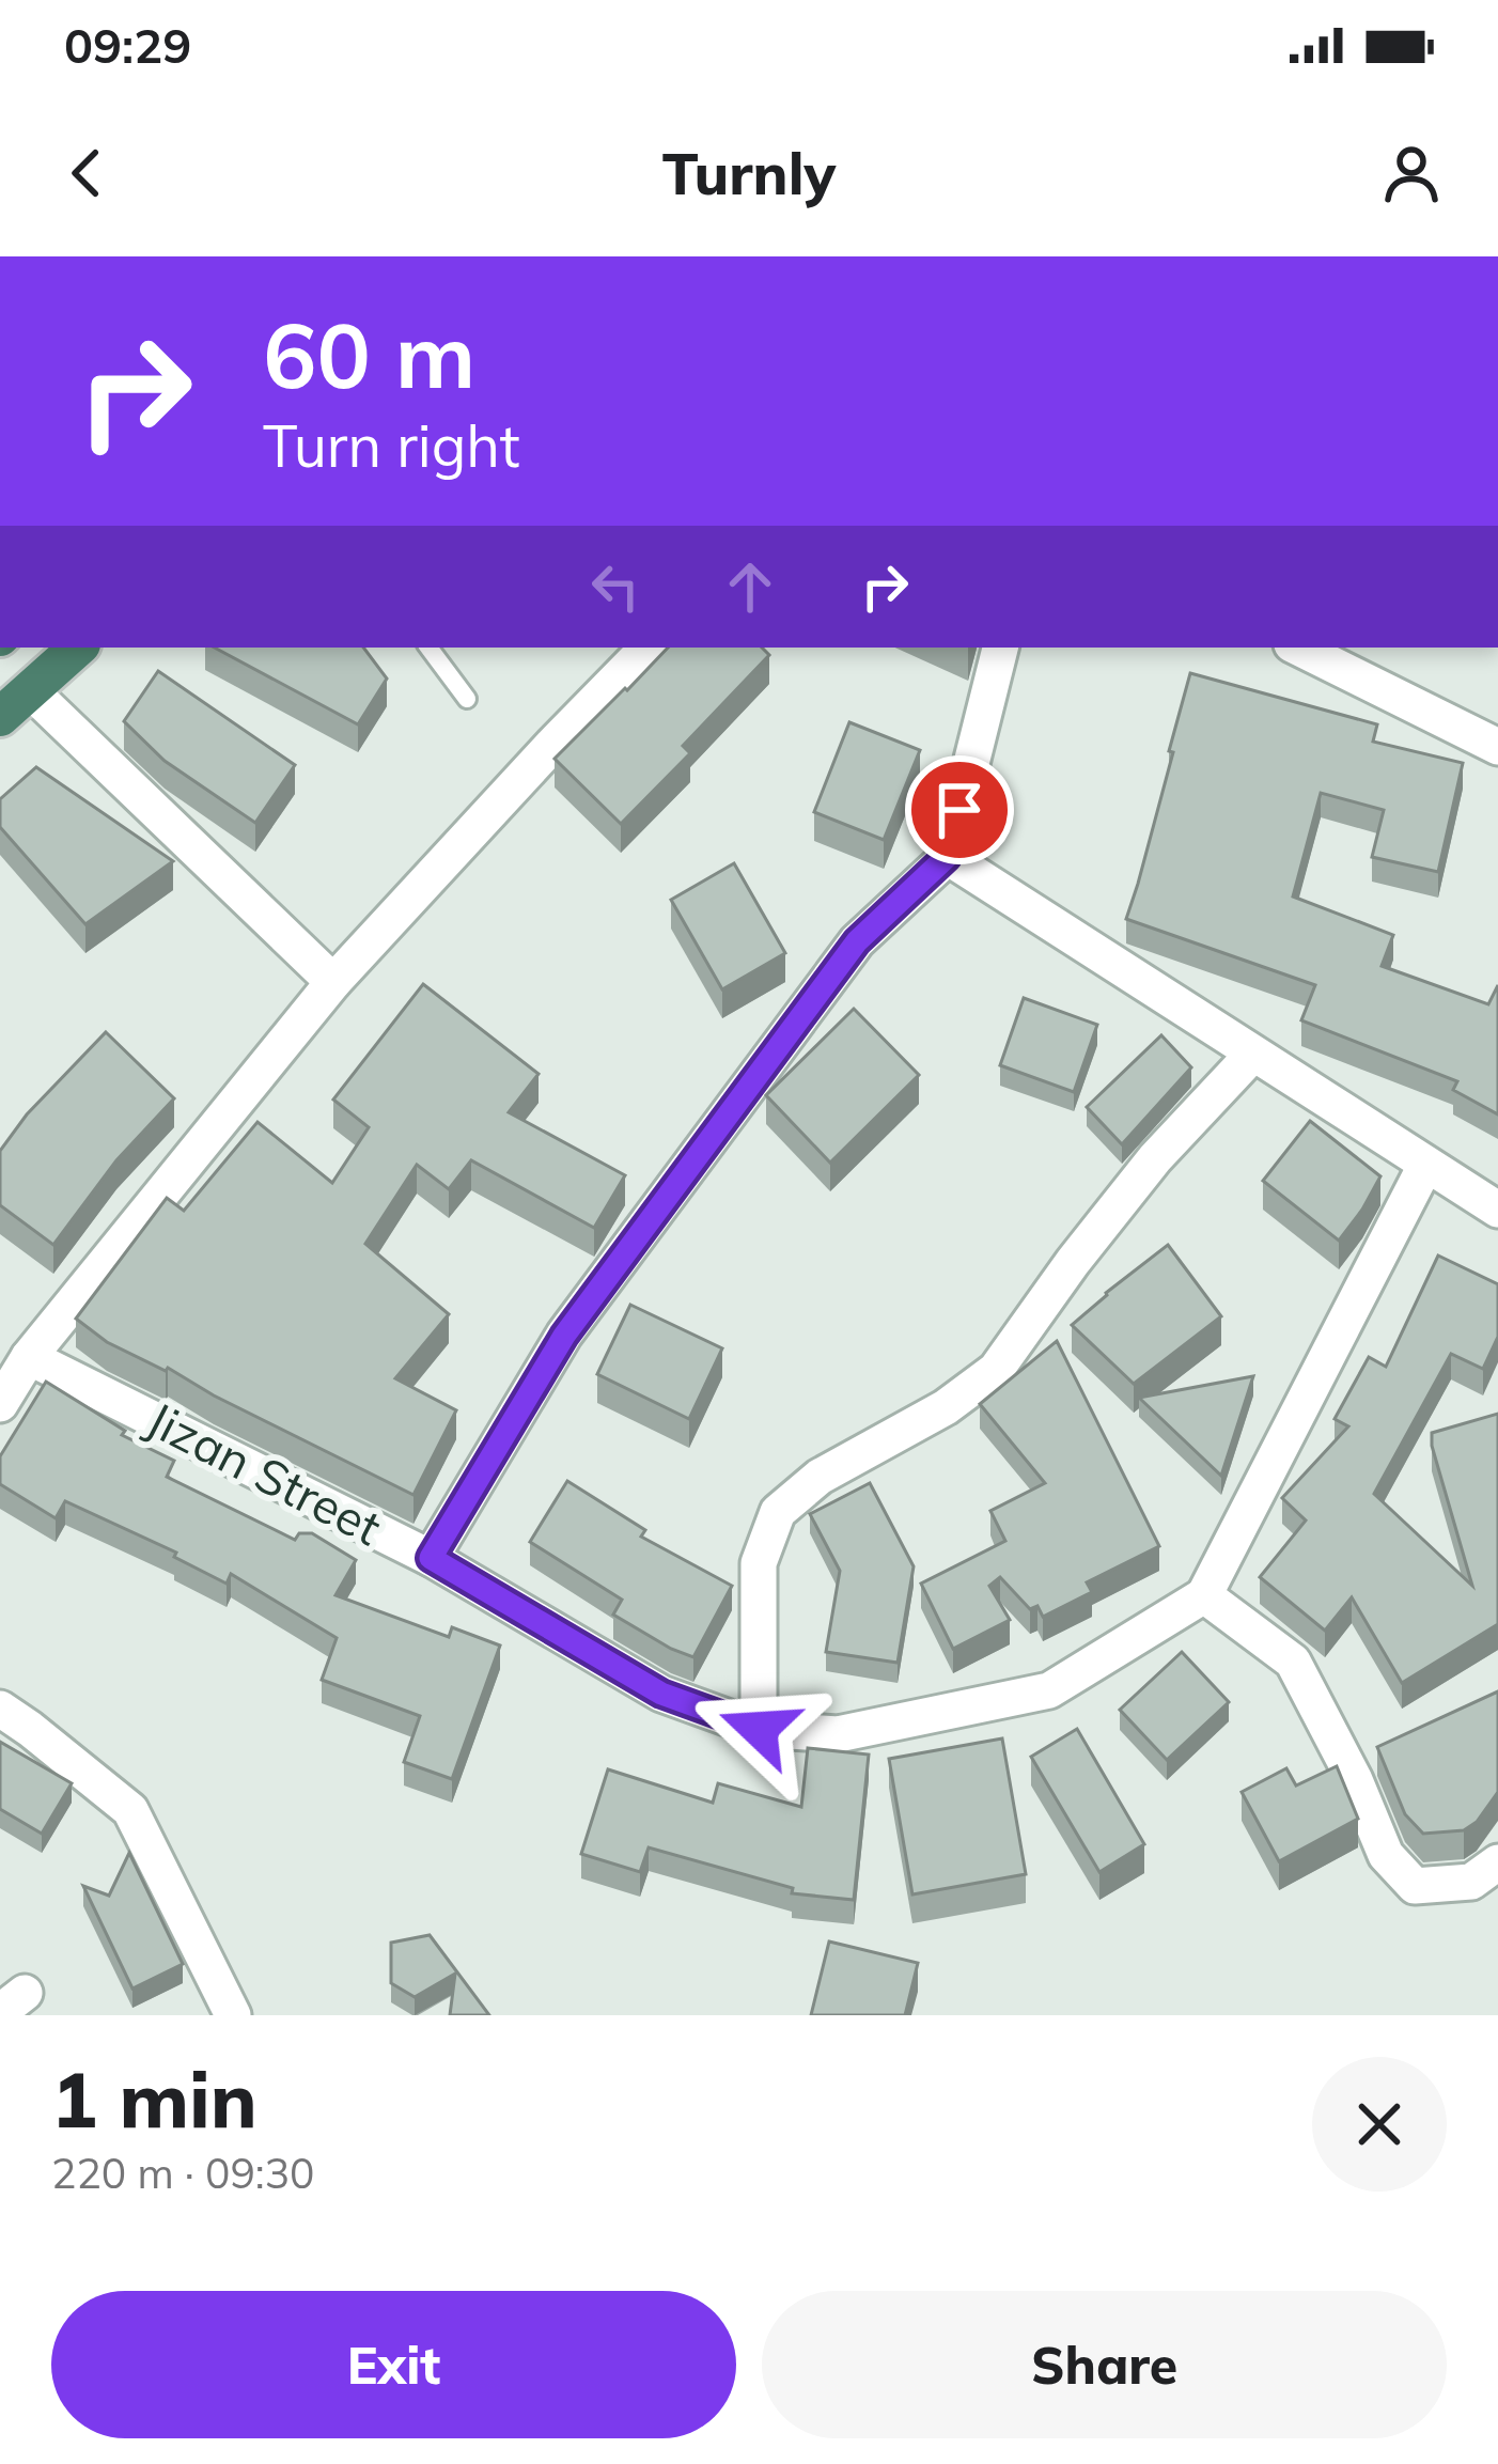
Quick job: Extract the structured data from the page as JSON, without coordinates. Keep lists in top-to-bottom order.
{
  "streets": {
    "street": ["Jizan Street"]
  },
  "page": {
    "status": "09:29",
    "header": "Turnly",
    "turn": ["60 m", "Turn right"],
    "heading": ["1 min", "220 m · 09:30"],
    "buttons": ["Exit", "Share"]
  }
}
